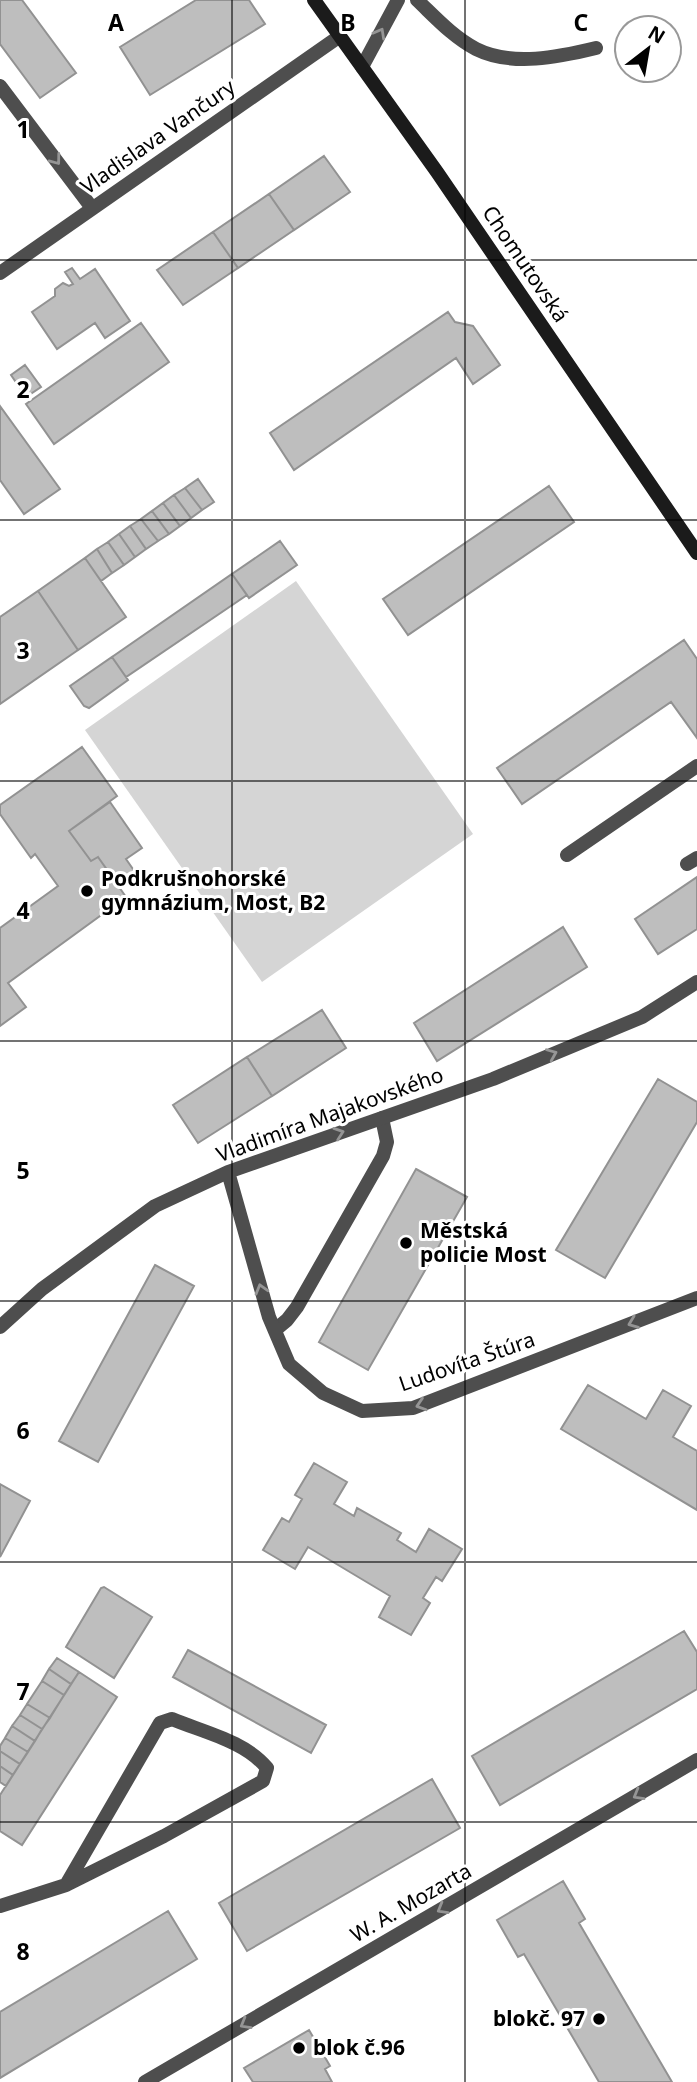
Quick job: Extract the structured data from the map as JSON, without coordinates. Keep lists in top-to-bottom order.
{
  "streets": {
    "street": [
      "Vladislava Vančury",
      "Chomutovská",
      "Vladimíra Majakovského",
      "Ludovíta Štúra",
      "W. A. Mozarta"
    ]
  },
  "crossings": [
    ["Vladislava Vančury", "Chomutovská"],
    ["Vladimíra Majakovského", "Ludovíta Štúra"]
  ],
  "one_way": ["Vladimíra Majakovského", "W. A. Mozarta"],
  "places": [
    "Podkrušnohorské gymnázium, Most, B2",
    "Městská policie Most",
    "blokč. 97",
    "blok č.96"
  ],
  "north": "top right",
  "grid": {
    "columns": ["A", "B", "C"],
    "rows": [
      "1",
      "2",
      "3",
      "4",
      "5",
      "6",
      "7",
      "8"
    ]
  }
}
